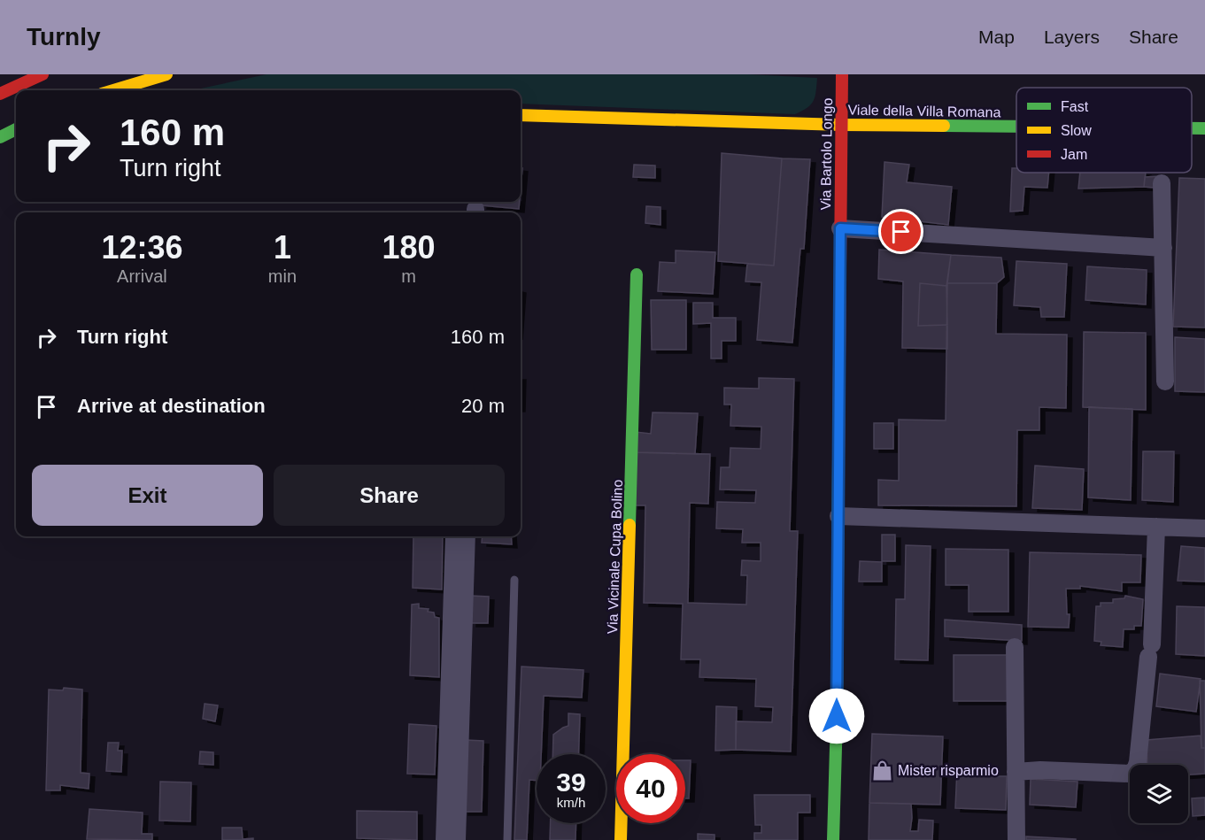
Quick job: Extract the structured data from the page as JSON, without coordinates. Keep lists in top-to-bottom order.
{
  "streets": {
    "street": ["Viale della Villa Romana", "Via Bartolo Longo", "Via Vicinale Cupa Bolino"]
  },
  "crossings": [
    ["Viale della Villa Romana", "Via Bartolo Longo"]
  ],
  "places": {
    "shop": ["Mister risparmio"]
  },
  "legend": ["Fast", "Slow", "Jam"],
  "page": {
    "header": "Turnly",
    "nav": ["Map", "Layers", "Share"],
    "turn": ["160 m", "Turn right"],
    "eta": [
      "12:36",
      "Arrival",
      "1",
      "min",
      "180",
      "m"
    ],
    "list": [
      {
        "name": "Turn right",
        "value": "160 m"
      },
      {
        "name": "Arrive at destination",
        "value": "20 m"
      }
    ],
    "buttons": ["Exit", "Share"],
    "speed": "39 km/h",
    "limit": "40"
  }
}
